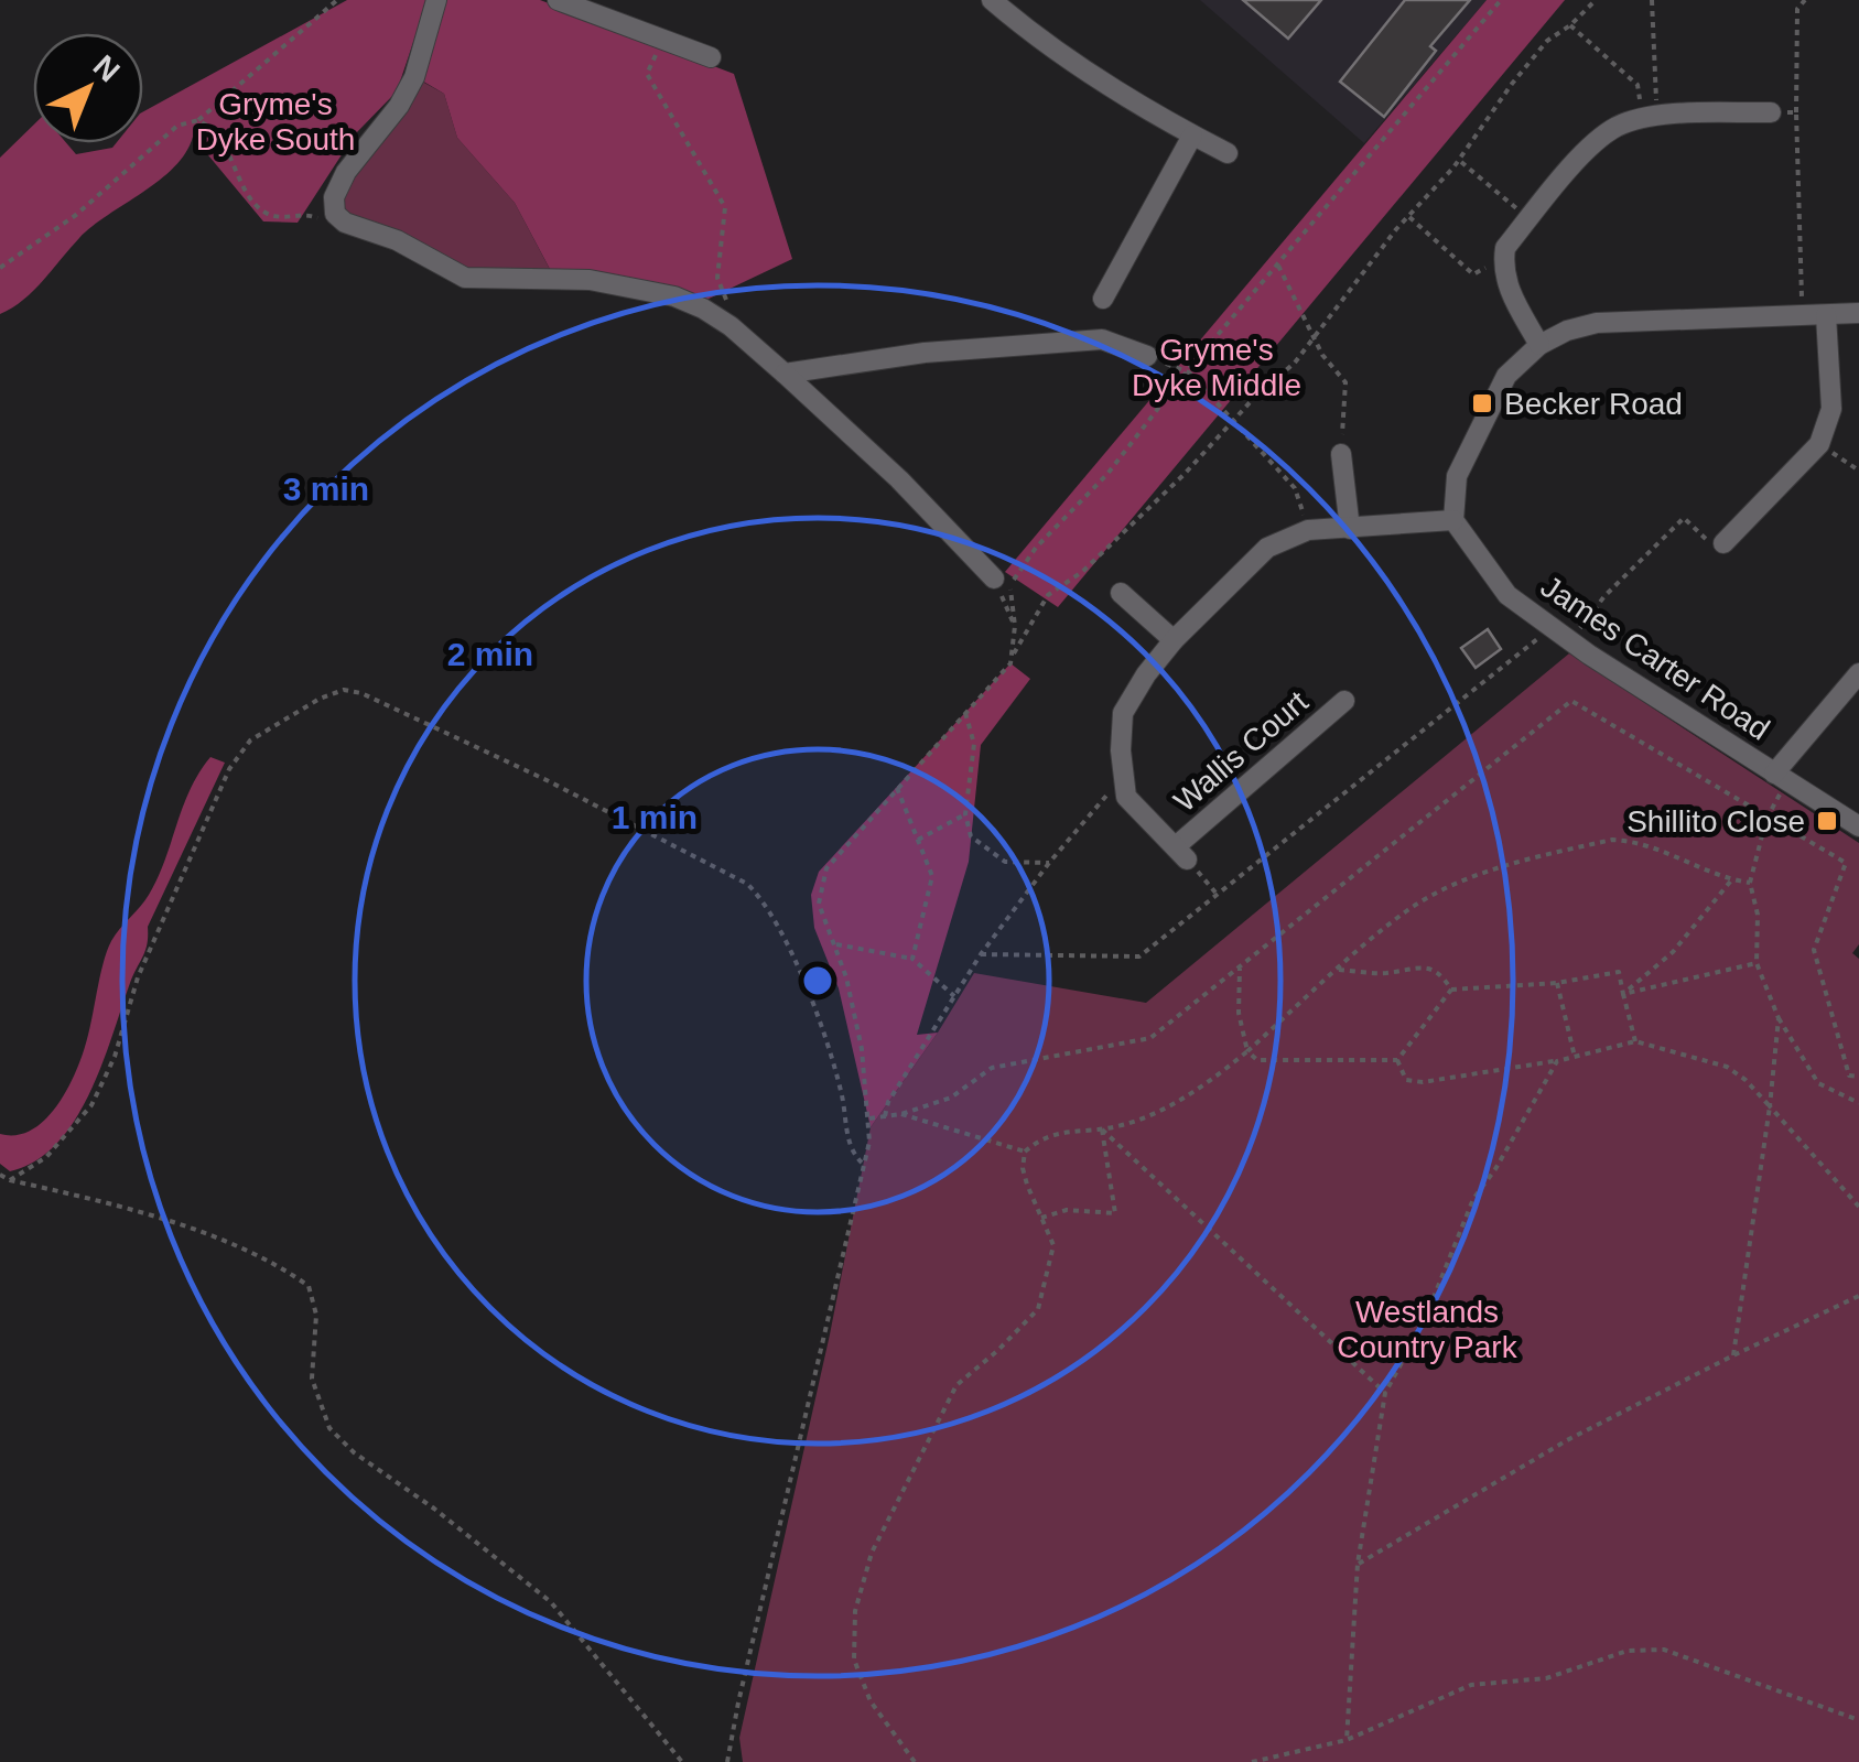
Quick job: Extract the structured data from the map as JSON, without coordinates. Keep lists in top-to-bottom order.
{
  "streets": {
    "street": ["James Carter Road", "Wallis Court"]
  },
  "parks": ["Gryme's Dyke South", "Gryme's Dyke Middle", "Westlands Country Park"],
  "places": {
    "transit": ["Becker Road", "Shillito Close"]
  },
  "north": "top right",
  "rings": ["3 min", "2 min", "1 min"]
}
